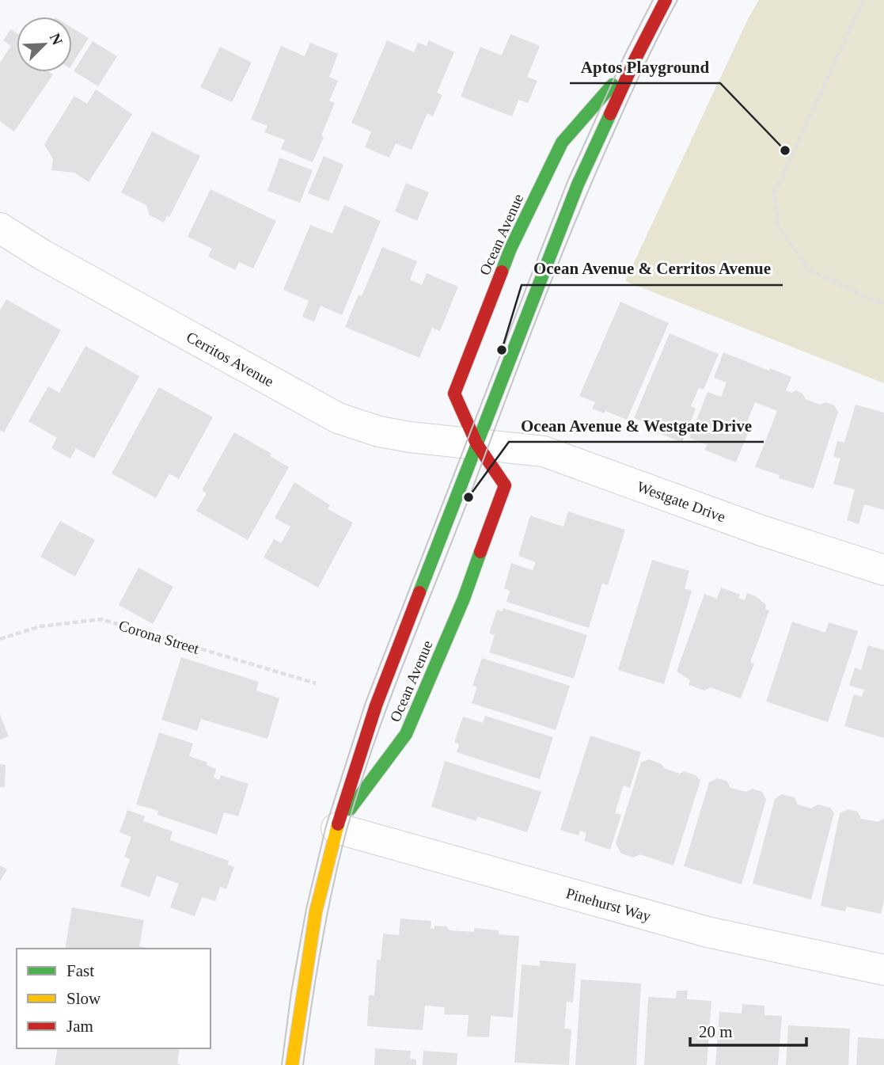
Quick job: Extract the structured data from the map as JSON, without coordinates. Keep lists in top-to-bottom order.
{
  "streets": {
    "main road": ["Ocean Avenue"],
    "street": ["Cerritos Avenue", "Westgate Drive", "Pinehurst Way"],
    "path": ["Corona Street"]
  },
  "crossings": [
    ["Ocean Avenue", "Cerritos Avenue"],
    ["Ocean Avenue", "Westgate Drive"],
    ["Ocean Avenue", "Pinehurst Way"],
    ["Cerritos Avenue", "Westgate Drive"]
  ],
  "places": ["Aptos Playground", "Ocean Avenue & Cerritos Avenue", "Ocean Avenue & Westgate Drive"],
  "legend": ["Fast", "Slow", "Jam"],
  "scale_bar": "20 m",
  "north": "top right"
}
